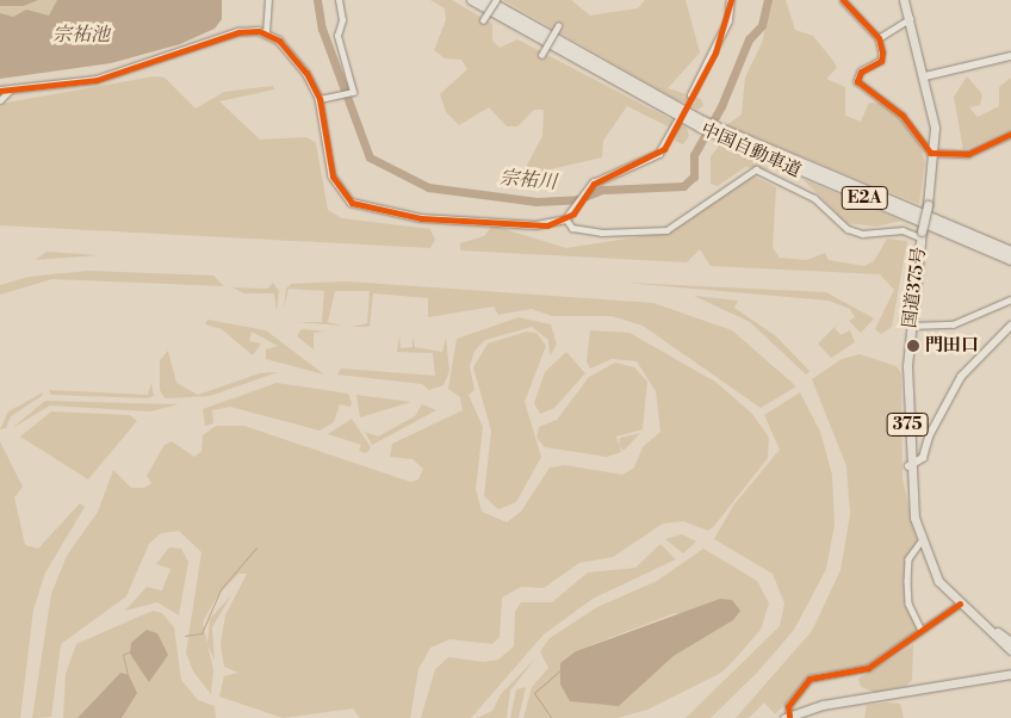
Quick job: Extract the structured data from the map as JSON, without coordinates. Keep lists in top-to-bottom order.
{
  "streets": {
    "highway": [
      "中国自動車道",
      "E2A",
      "国道375号",
      "375"
    ]
  },
  "water": ["宗祐池", "宗祐川"],
  "places": ["門田口"]
}
